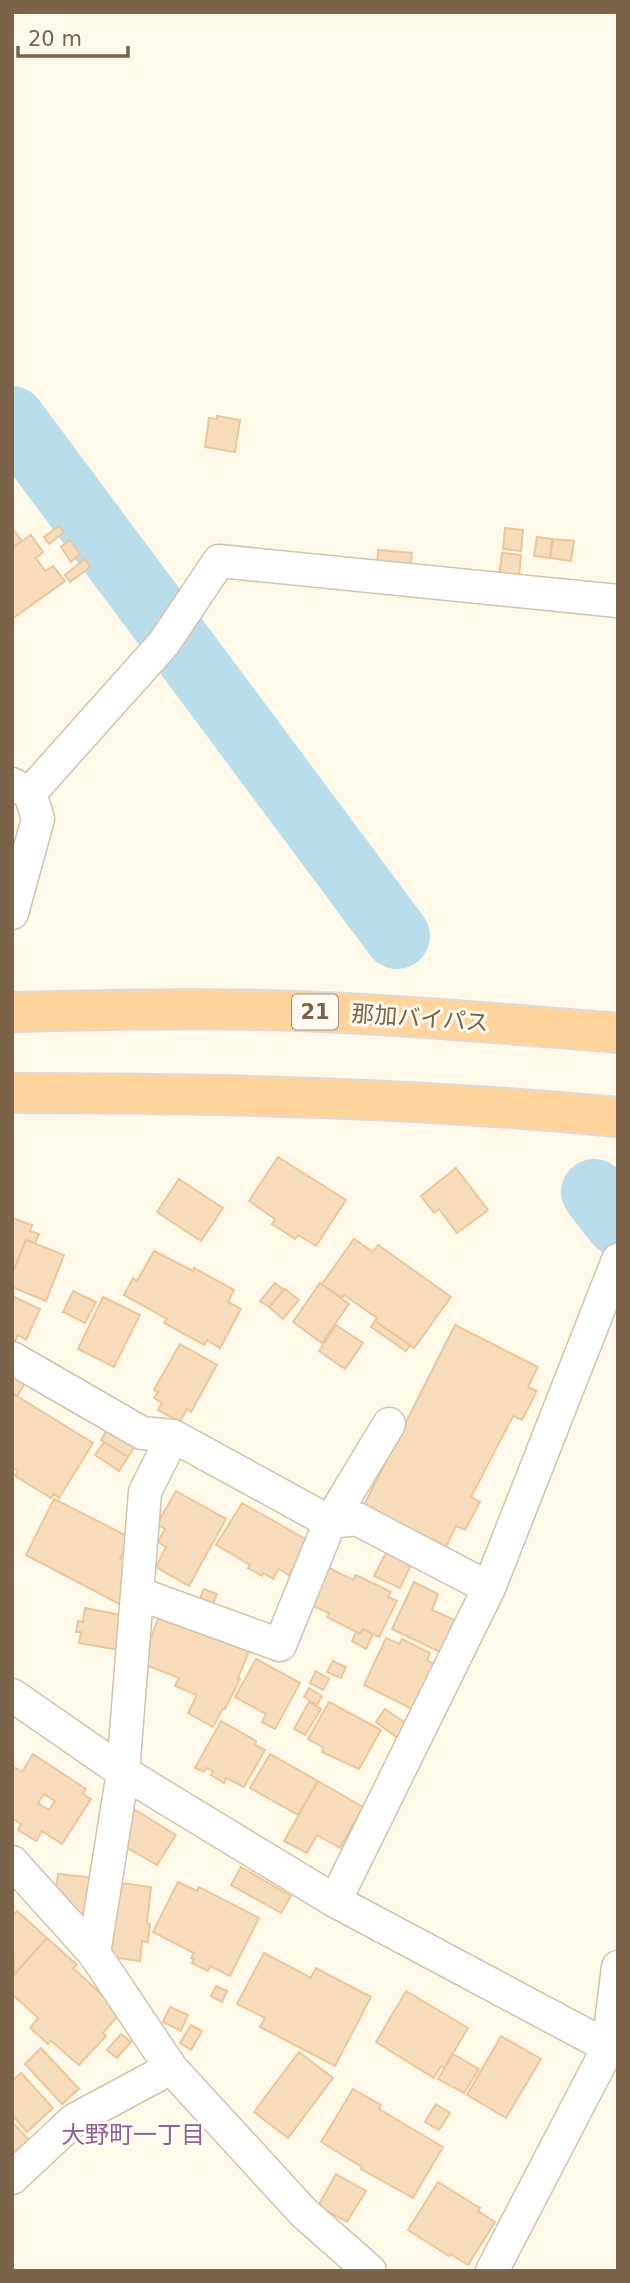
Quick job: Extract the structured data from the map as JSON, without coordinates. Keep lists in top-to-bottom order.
{
  "streets": {
    "highway": ["21", "那加バイパス"]
  },
  "districts": ["大野町一丁目"],
  "scale_bar": "20 m"
}
